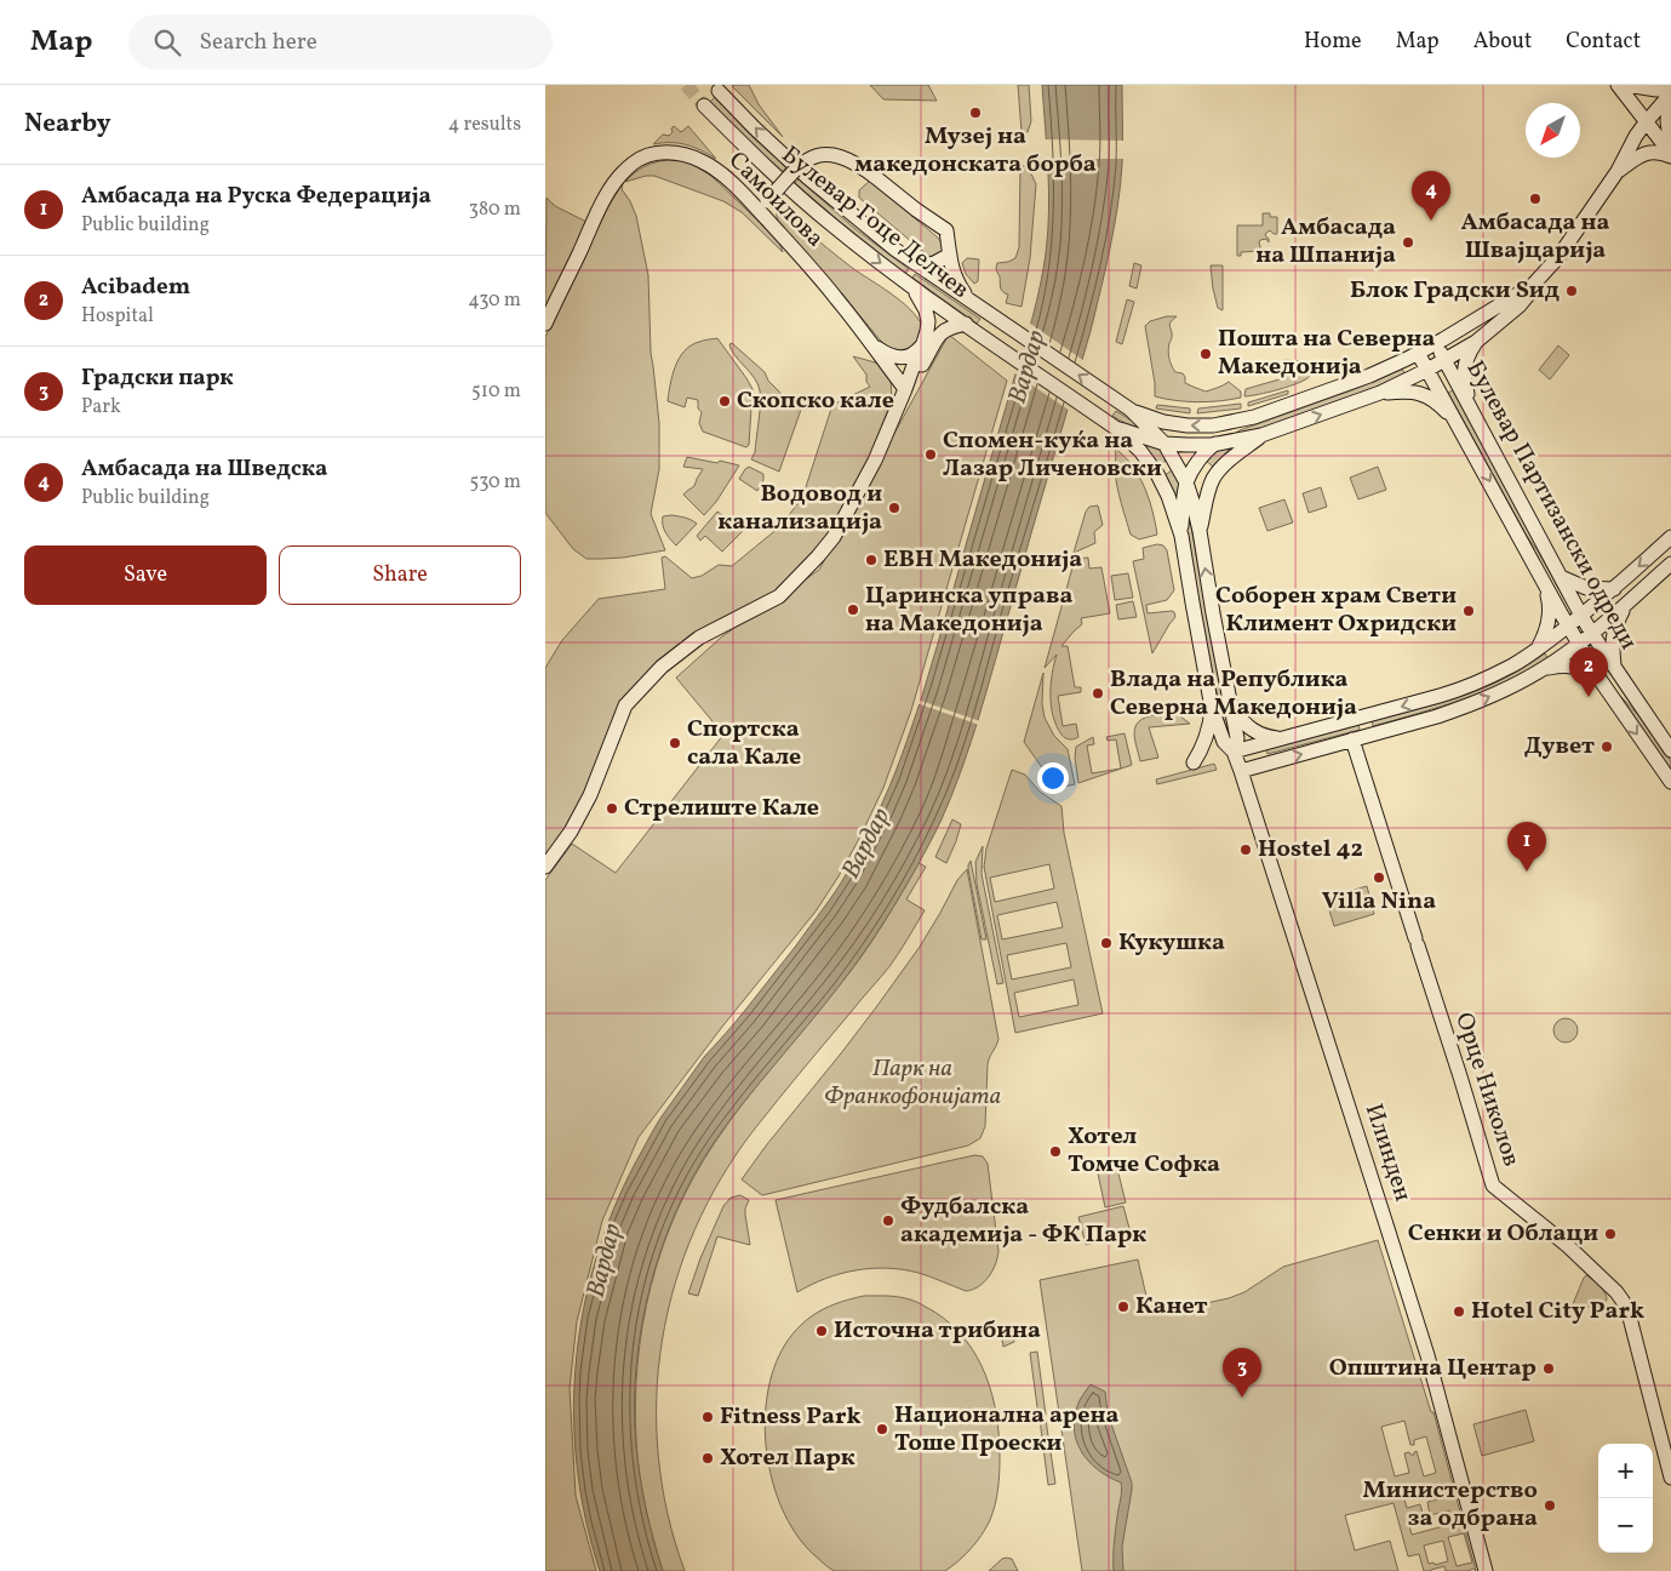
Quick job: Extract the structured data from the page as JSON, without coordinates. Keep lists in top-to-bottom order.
{
  "streets": {
    "street": [
      "Самоилова",
      "Булевар Гоце Делчев",
      "Булевар Партизански одреди",
      "Орце Николов",
      "Илинден"
    ]
  },
  "crossings": [
    ["Булевар Гоце Делчев", "Илинден"]
  ],
  "water": ["Вардар"],
  "parks": ["Парк на Франкофонијата"],
  "places": [
    "Музеј на македонската борба",
    "Амбасада на Швајцарија",
    "Амбасада на Шпанија",
    "Блок Градски Sид",
    "Пошта на Северна Македонија",
    "Скопско кале",
    "Спомен-куќа на Лазар Личеновски",
    "Водовод и канализација",
    "ЕВН Македонија",
    "Царинска управа на Македонија",
    "Соборен храм Свети Климент Охридски",
    "Влада на Република Северна Македонија",
    "Спортска сала Кале",
    "Дувет",
    "Стрелиште Кале",
    "Hostel 42",
    "Villa Nina",
    "Кукушка",
    "Хотел Томче Софка",
    "Фудбалска академија - ФК Парк",
    "Сенки и Облаци",
    "Канет",
    "Hotel City Park",
    "Источна трибина",
    "Општина Центар",
    "Fitness Park",
    "Национална арена Тоше Проески",
    "Хотел Парк",
    "Министерство за одбрана"
  ],
  "north": "bottom left",
  "page": {
    "header": "Map",
    "search": "Search here",
    "nav": [
      "Home",
      "Map",
      "About",
      "Contact"
    ],
    "heading": ["Nearby", "4 results"],
    "list": [
      {
        "mark": "1",
        "name": "Aмбасада на Руска Федерациjа",
        "note": "Public building",
        "value": "380 m"
      },
      {
        "mark": "2",
        "name": "Acibadem",
        "note": "Hospital",
        "value": "430 m"
      },
      {
        "mark": "3",
        "name": "Градски парк",
        "note": "Park",
        "value": "510 m"
      },
      {
        "mark": "4",
        "name": "Амбасада на Шведска",
        "note": "Public building",
        "value": "530 m"
      }
    ],
    "pins": [
      "4",
      "2",
      "1",
      "3"
    ],
    "buttons": ["Save", "Share"],
    "map_buttons": ["+", "−"]
  }
}
